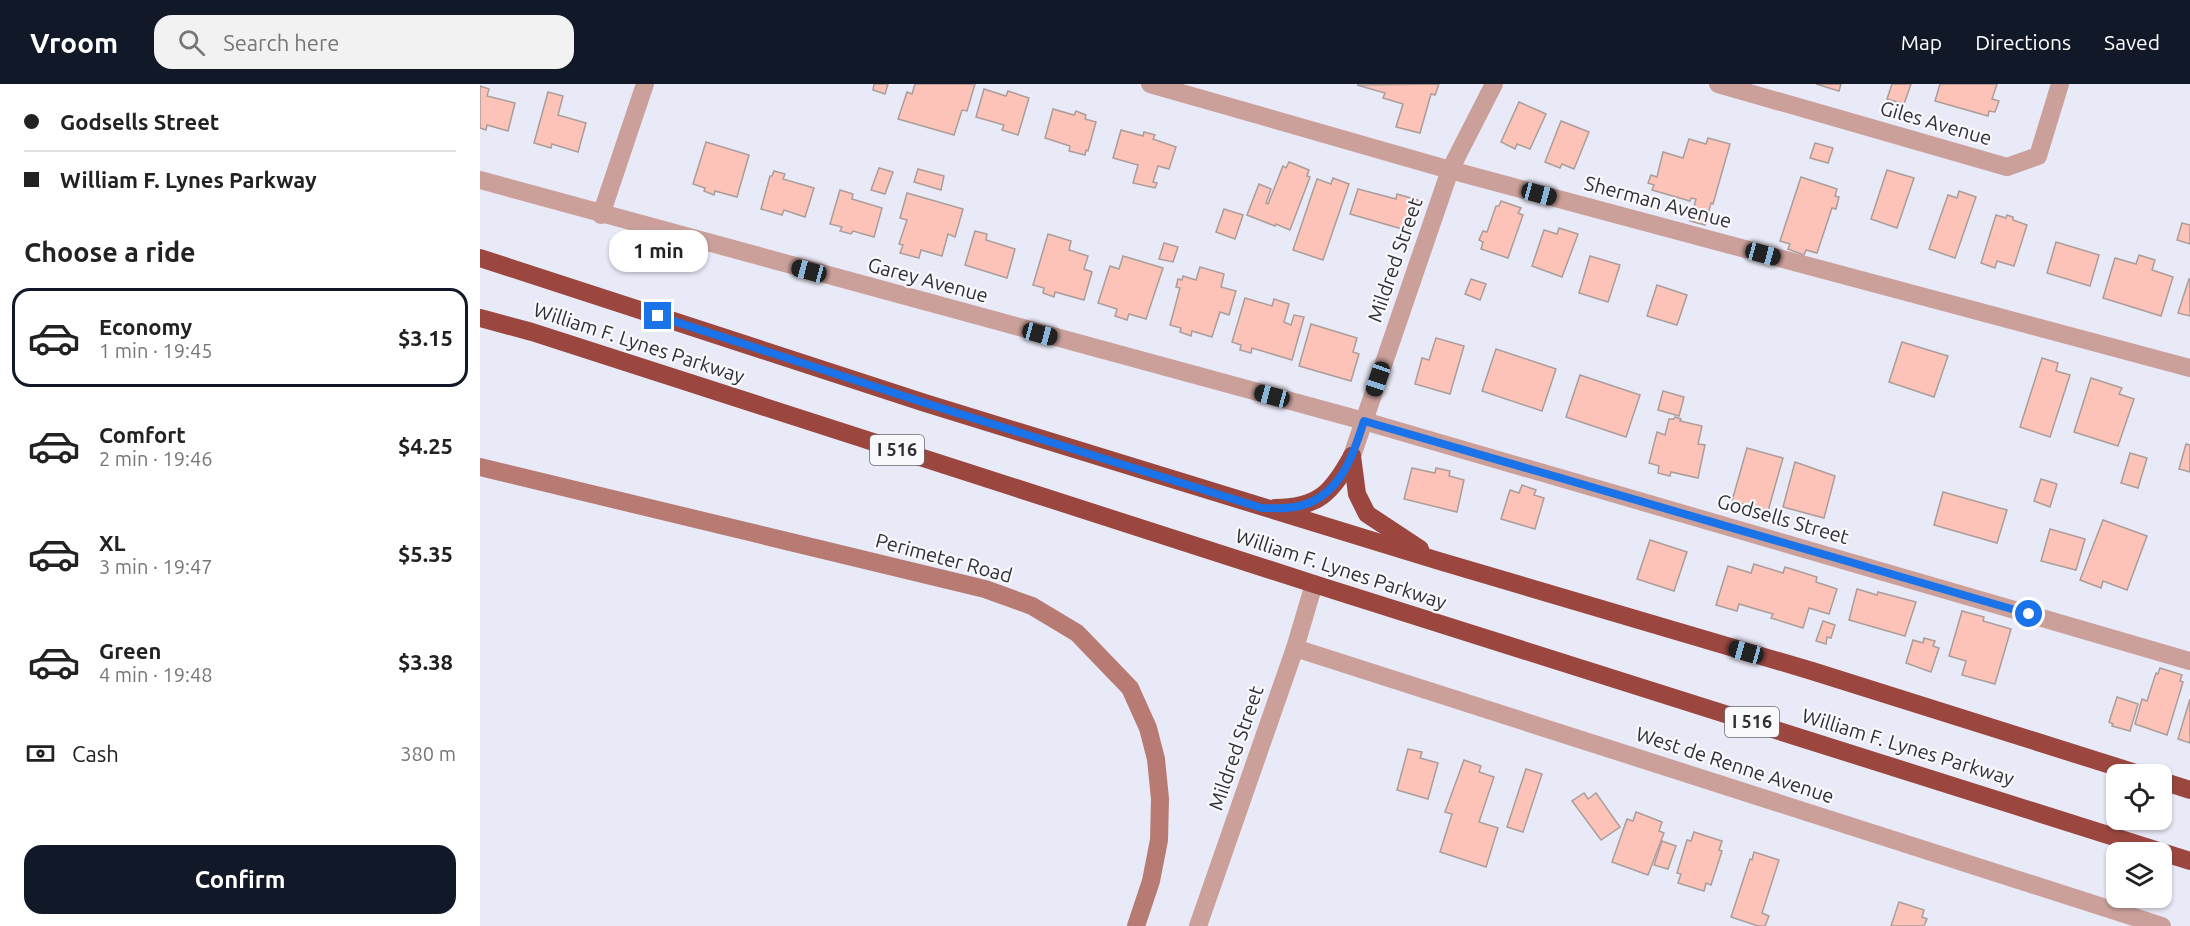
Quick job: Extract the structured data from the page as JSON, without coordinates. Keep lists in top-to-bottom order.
{
  "streets": {
    "highway": ["William F. Lynes Parkway", "I 516"],
    "street": [
      "Giles Avenue",
      "Sherman Avenue",
      "Mildred Street",
      "Garey Avenue",
      "Godsells Street",
      "Perimeter Road",
      "West de Renne Avenue"
    ]
  },
  "crossings": [
    ["Sherman Avenue", "Mildred Street"],
    ["Mildred Street", "Garey Avenue"],
    ["Mildred Street", "William F. Lynes Parkway"],
    ["Mildred Street", "Godsells Street"],
    ["Mildred Street", "West de Renne Avenue"],
    ["Garey Avenue", "Godsells Street"]
  ],
  "page": {
    "header": "Vroom",
    "search": "Search here",
    "nav": ["Map", "Directions", "Saved"],
    "banner": ["Godsells Street", "William F. Lynes Parkway"],
    "heading": "Choose a ride",
    "bubble": "1 min",
    "list": [
      {
        "name": "Economy",
        "note": "1 min · 19:45",
        "value": "$3.15"
      },
      {
        "name": "Comfort",
        "note": "2 min · 19:46",
        "value": "$4.25"
      },
      {
        "name": "XL",
        "note": "3 min · 19:47",
        "value": "$5.35"
      },
      {
        "name": "Green",
        "note": "4 min · 19:48",
        "value": "$3.38"
      }
    ],
    "pay": ["Cash", "380 m"],
    "buttons": "Confirm"
  }
}
